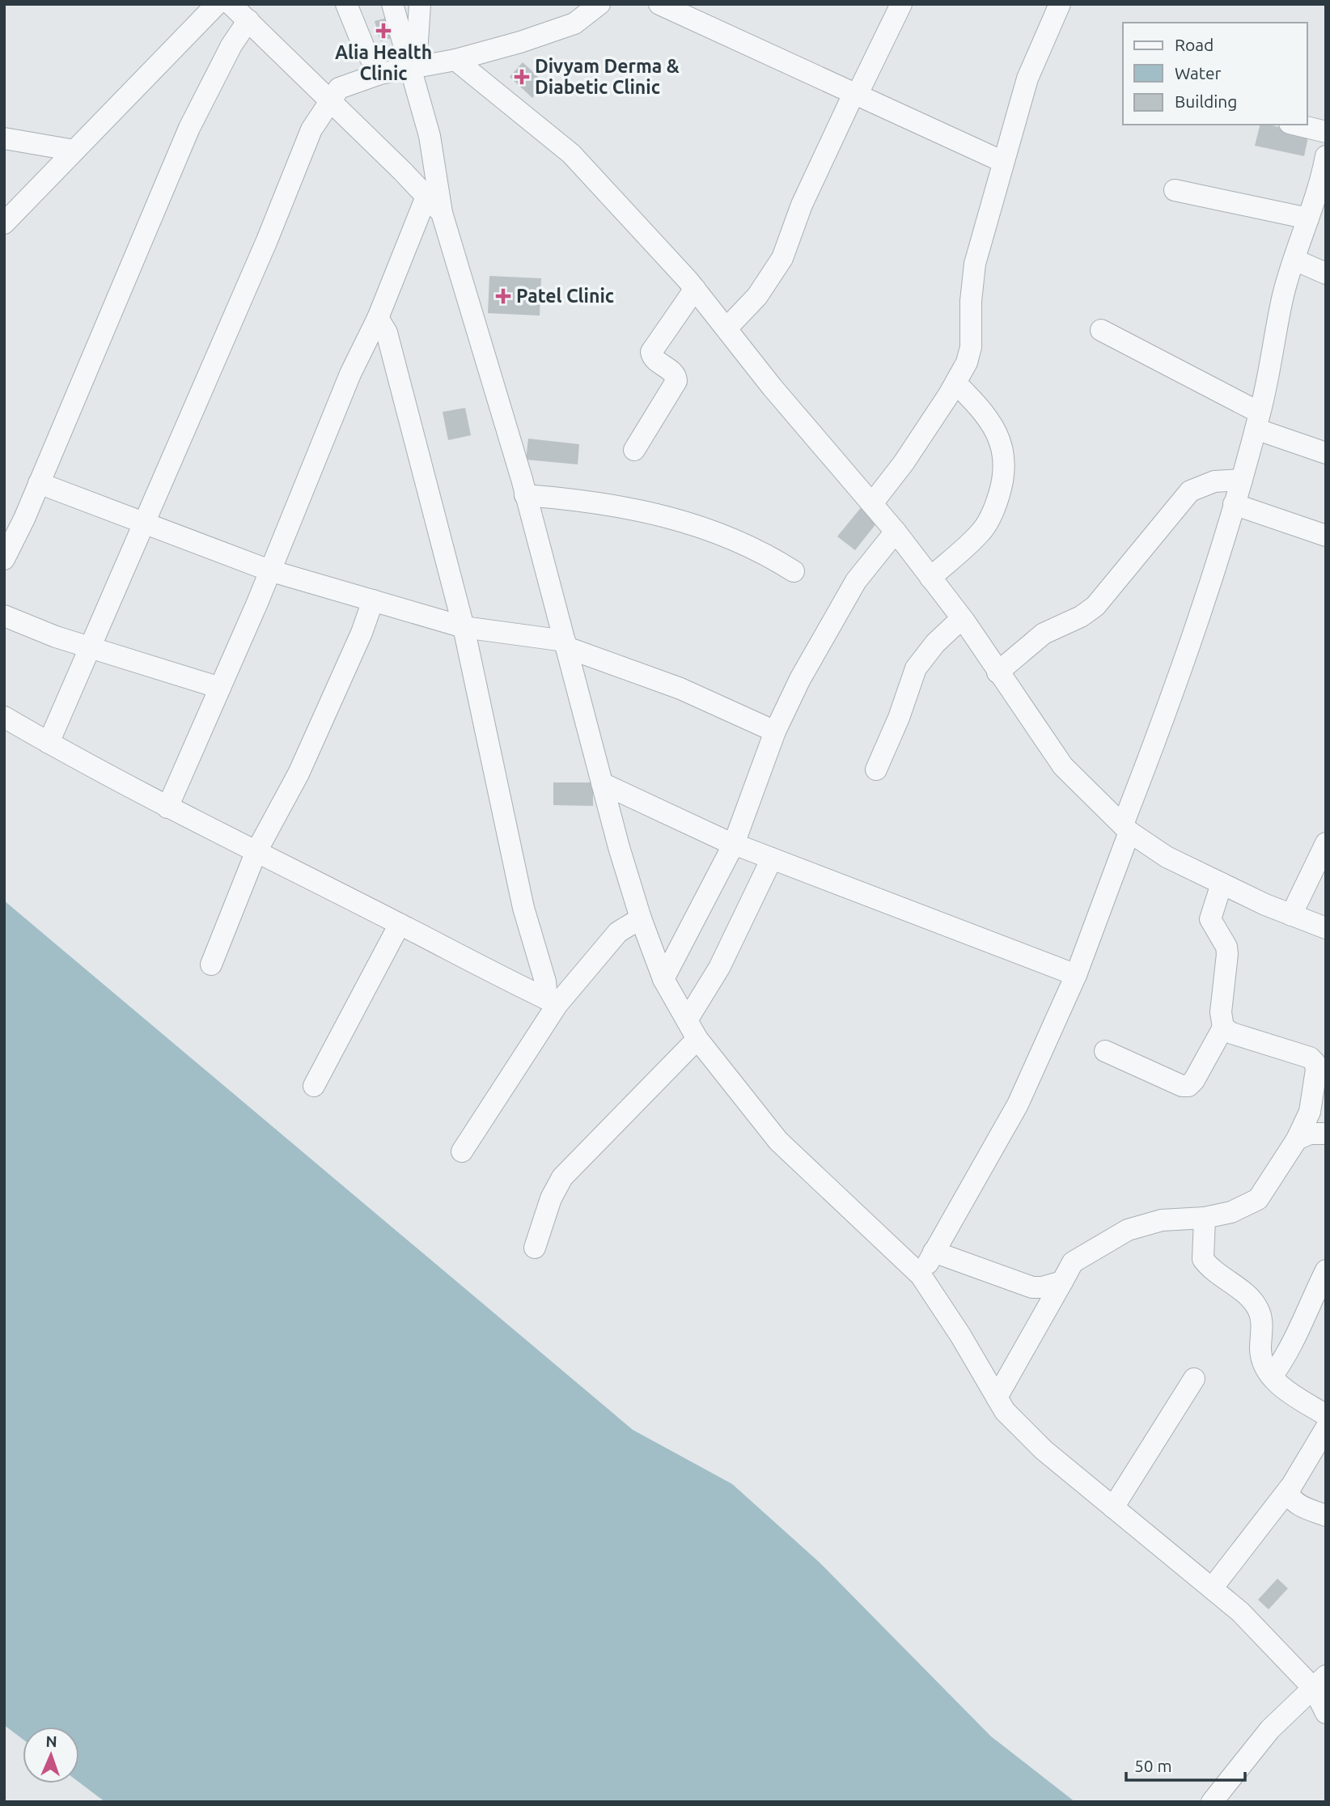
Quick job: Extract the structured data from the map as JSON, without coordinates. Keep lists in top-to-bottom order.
{
  "places": {
    "health": ["Alia Health Clinic", "Divyam Derma & Diabetic Clinic", "Patel Clinic"]
  },
  "legend": ["Road", "Water", "Building"],
  "scale_bar": "50 m",
  "north": "top"
}
